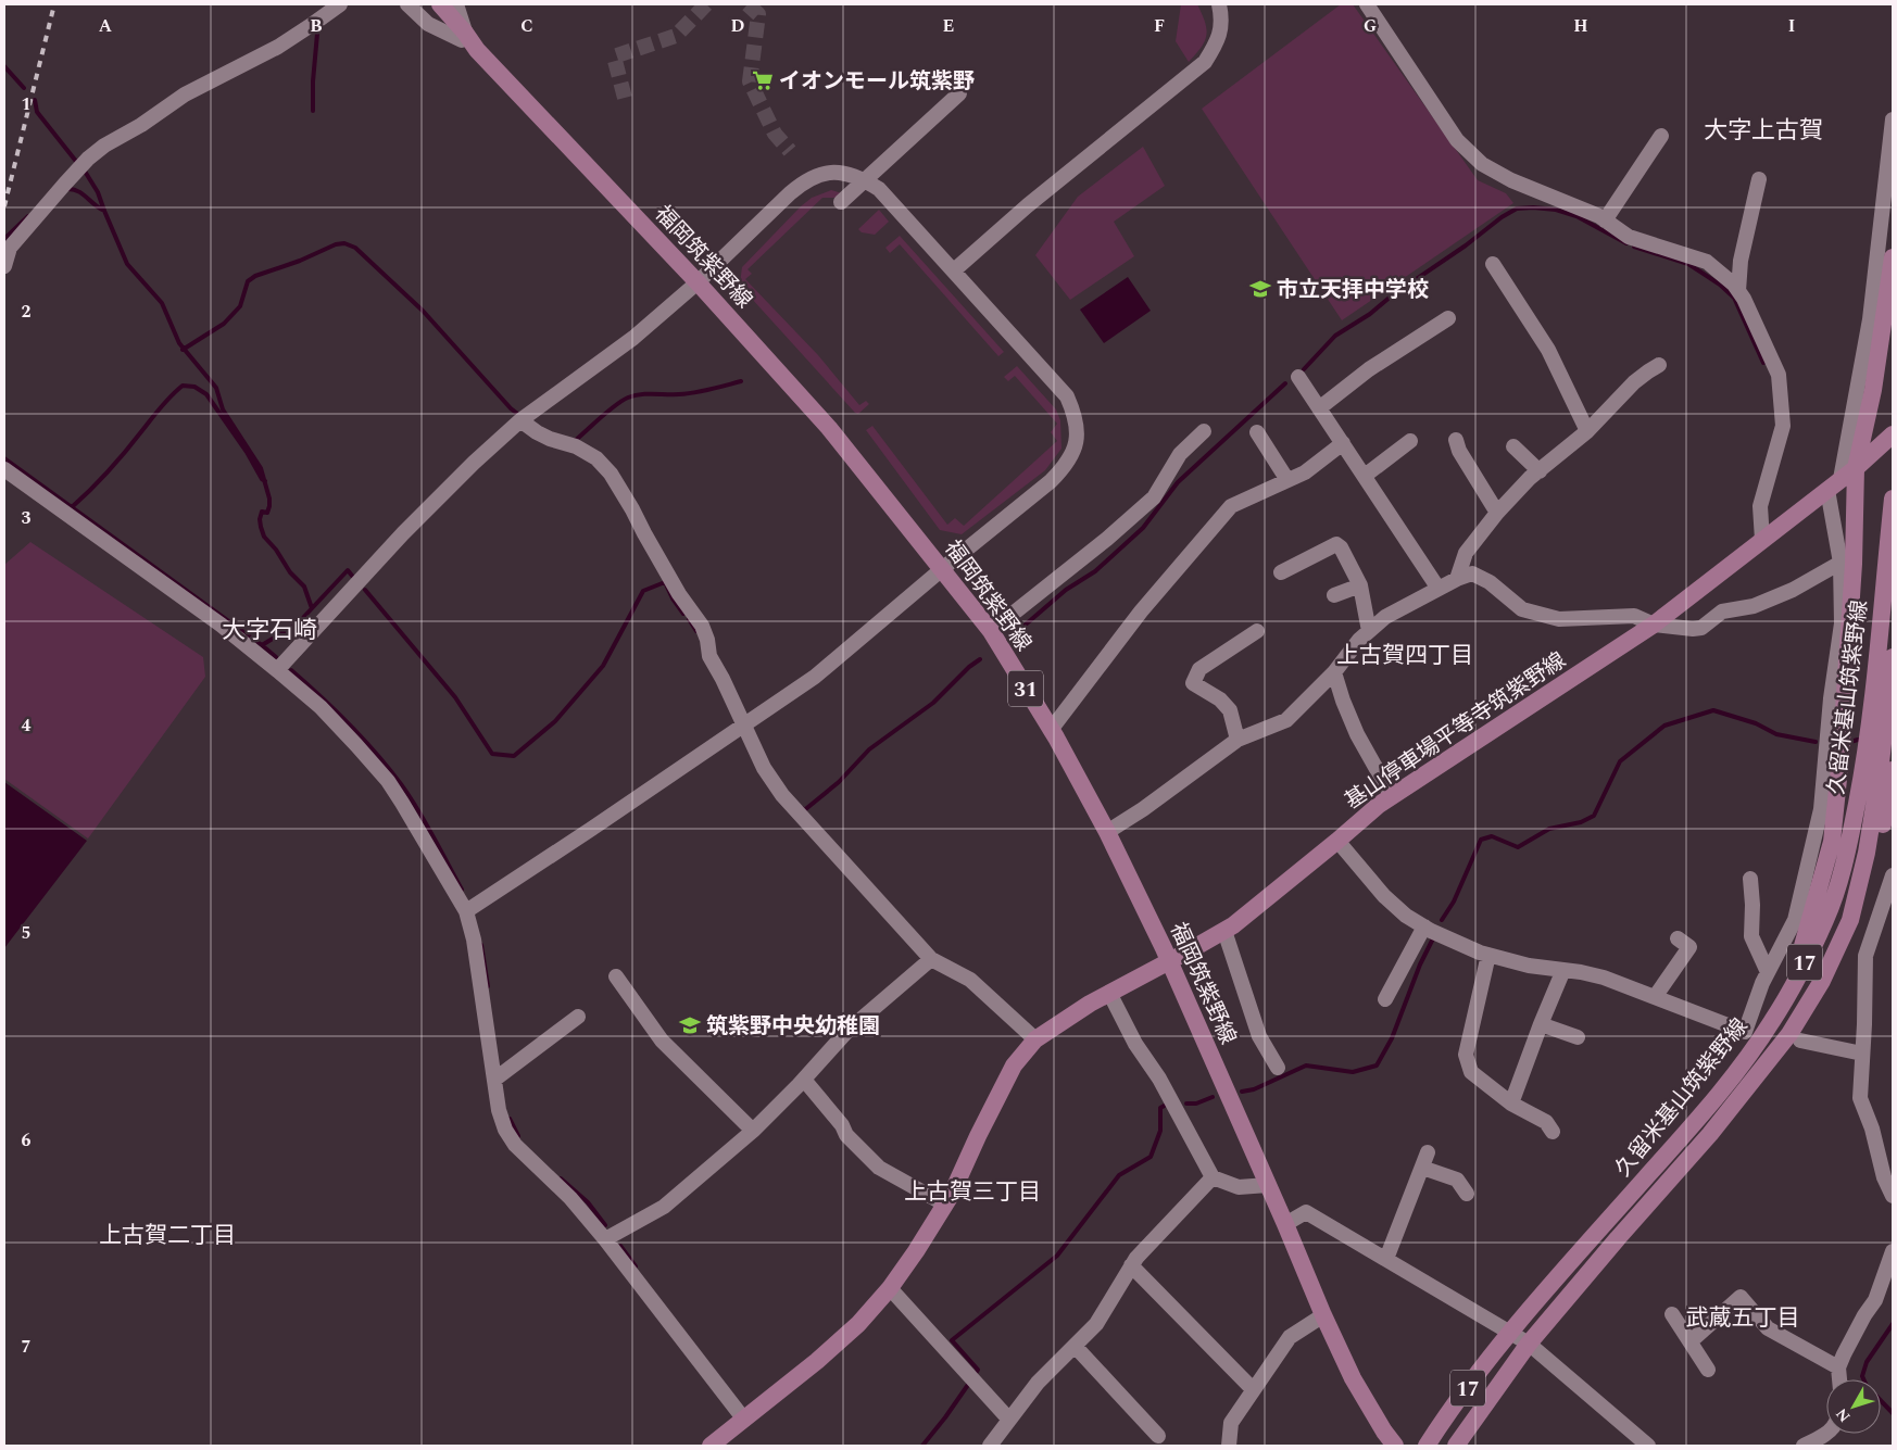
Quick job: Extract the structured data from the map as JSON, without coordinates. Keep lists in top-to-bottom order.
{
  "streets": {
    "main road": [
      "福岡筑紫野線",
      "31",
      "久留米基山筑紫野線",
      "基山停車場平等寺筑紫野線",
      "17"
    ]
  },
  "crossings": [
    ["福岡筑紫野線", "基山停車場平等寺筑紫野線"]
  ],
  "districts": [
    "大字上古賀",
    "大字石崎",
    "上古賀四丁目",
    "上古賀三丁目",
    "上古賀二丁目",
    "武蔵五丁目"
  ],
  "places": {
    "supermarket": ["イオンモール筑紫野"],
    "school or university": ["市立天拝中学校", "筑紫野中央幼稚園"]
  },
  "north": "bottom left",
  "grid": {
    "columns": [
      "A",
      "B",
      "C",
      "D",
      "E",
      "F",
      "G",
      "H",
      "I"
    ],
    "rows": [
      "1",
      "2",
      "3",
      "4",
      "5",
      "6",
      "7"
    ]
  }
}
